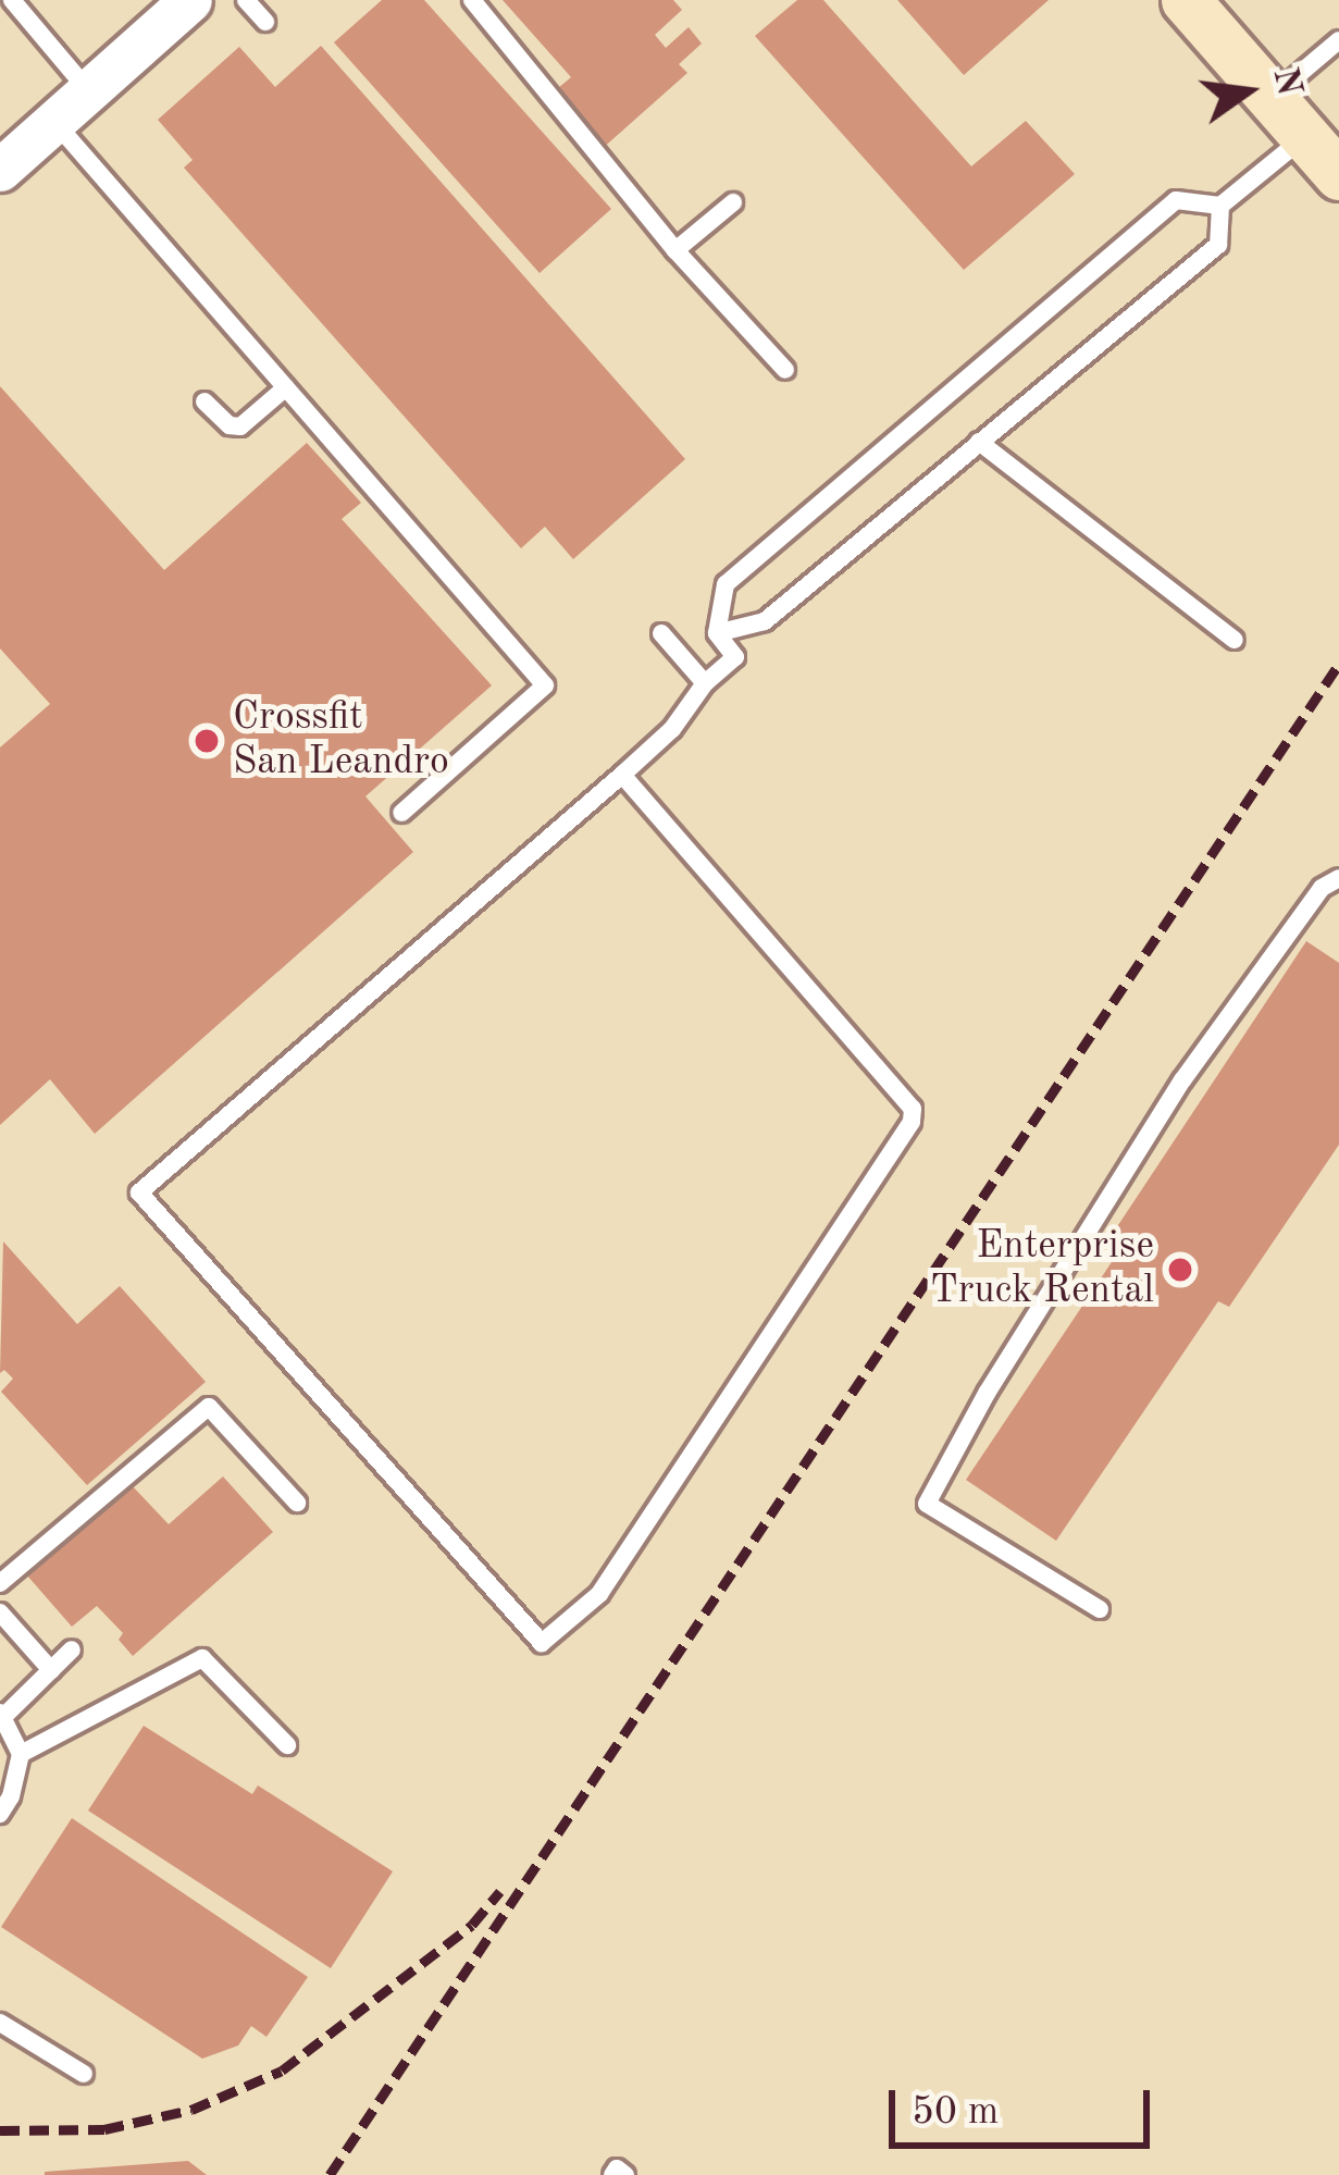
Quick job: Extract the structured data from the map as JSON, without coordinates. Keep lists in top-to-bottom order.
{
  "places": ["Crossfit San Leandro", "Enterprise Truck Rental"],
  "scale_bar": "50 m",
  "north": "right"
}
